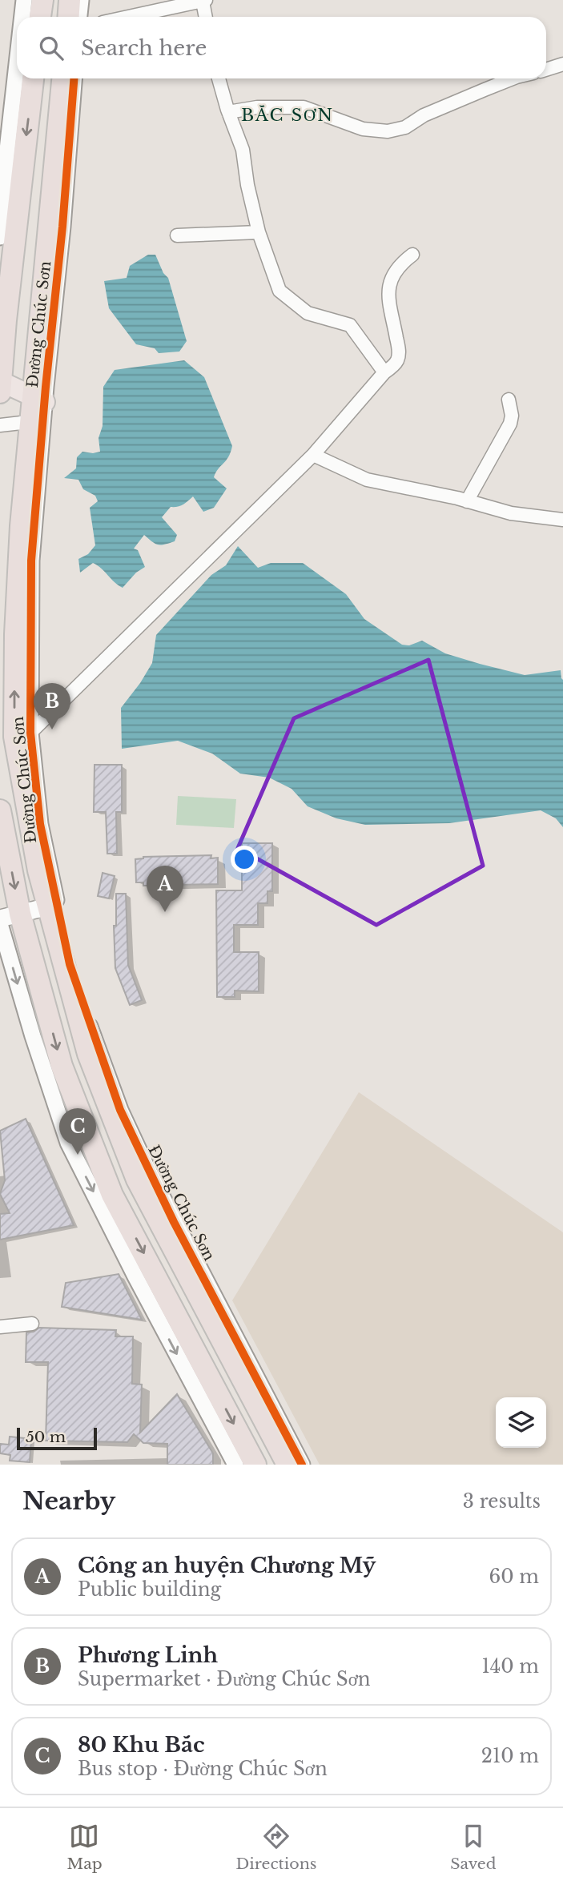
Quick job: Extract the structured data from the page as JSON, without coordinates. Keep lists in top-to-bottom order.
{
  "streets": {
    "highway": ["Đường Chúc Sơn"]
  },
  "districts": ["BẮC SƠN"],
  "scale_bar": "50 m",
  "page": {
    "search": "Search here",
    "pins": ["B", "A", "C"],
    "scale": "50 m",
    "heading": ["Nearby", "3 results"],
    "list": [
      {
        "mark": "A",
        "name": "Công an huyện Chương Mỹ",
        "note": "Public building",
        "value": "60 m"
      },
      {
        "mark": "B",
        "name": "Phương Linh",
        "note": "Supermarket · Đường Chúc Sơn",
        "value": "140 m"
      },
      {
        "mark": "C",
        "name": "80 Khu Bắc",
        "note": "Bus stop · Đường Chúc Sơn",
        "value": "210 m"
      }
    ],
    "nav": ["Map", "Directions", "Saved"]
  }
}
